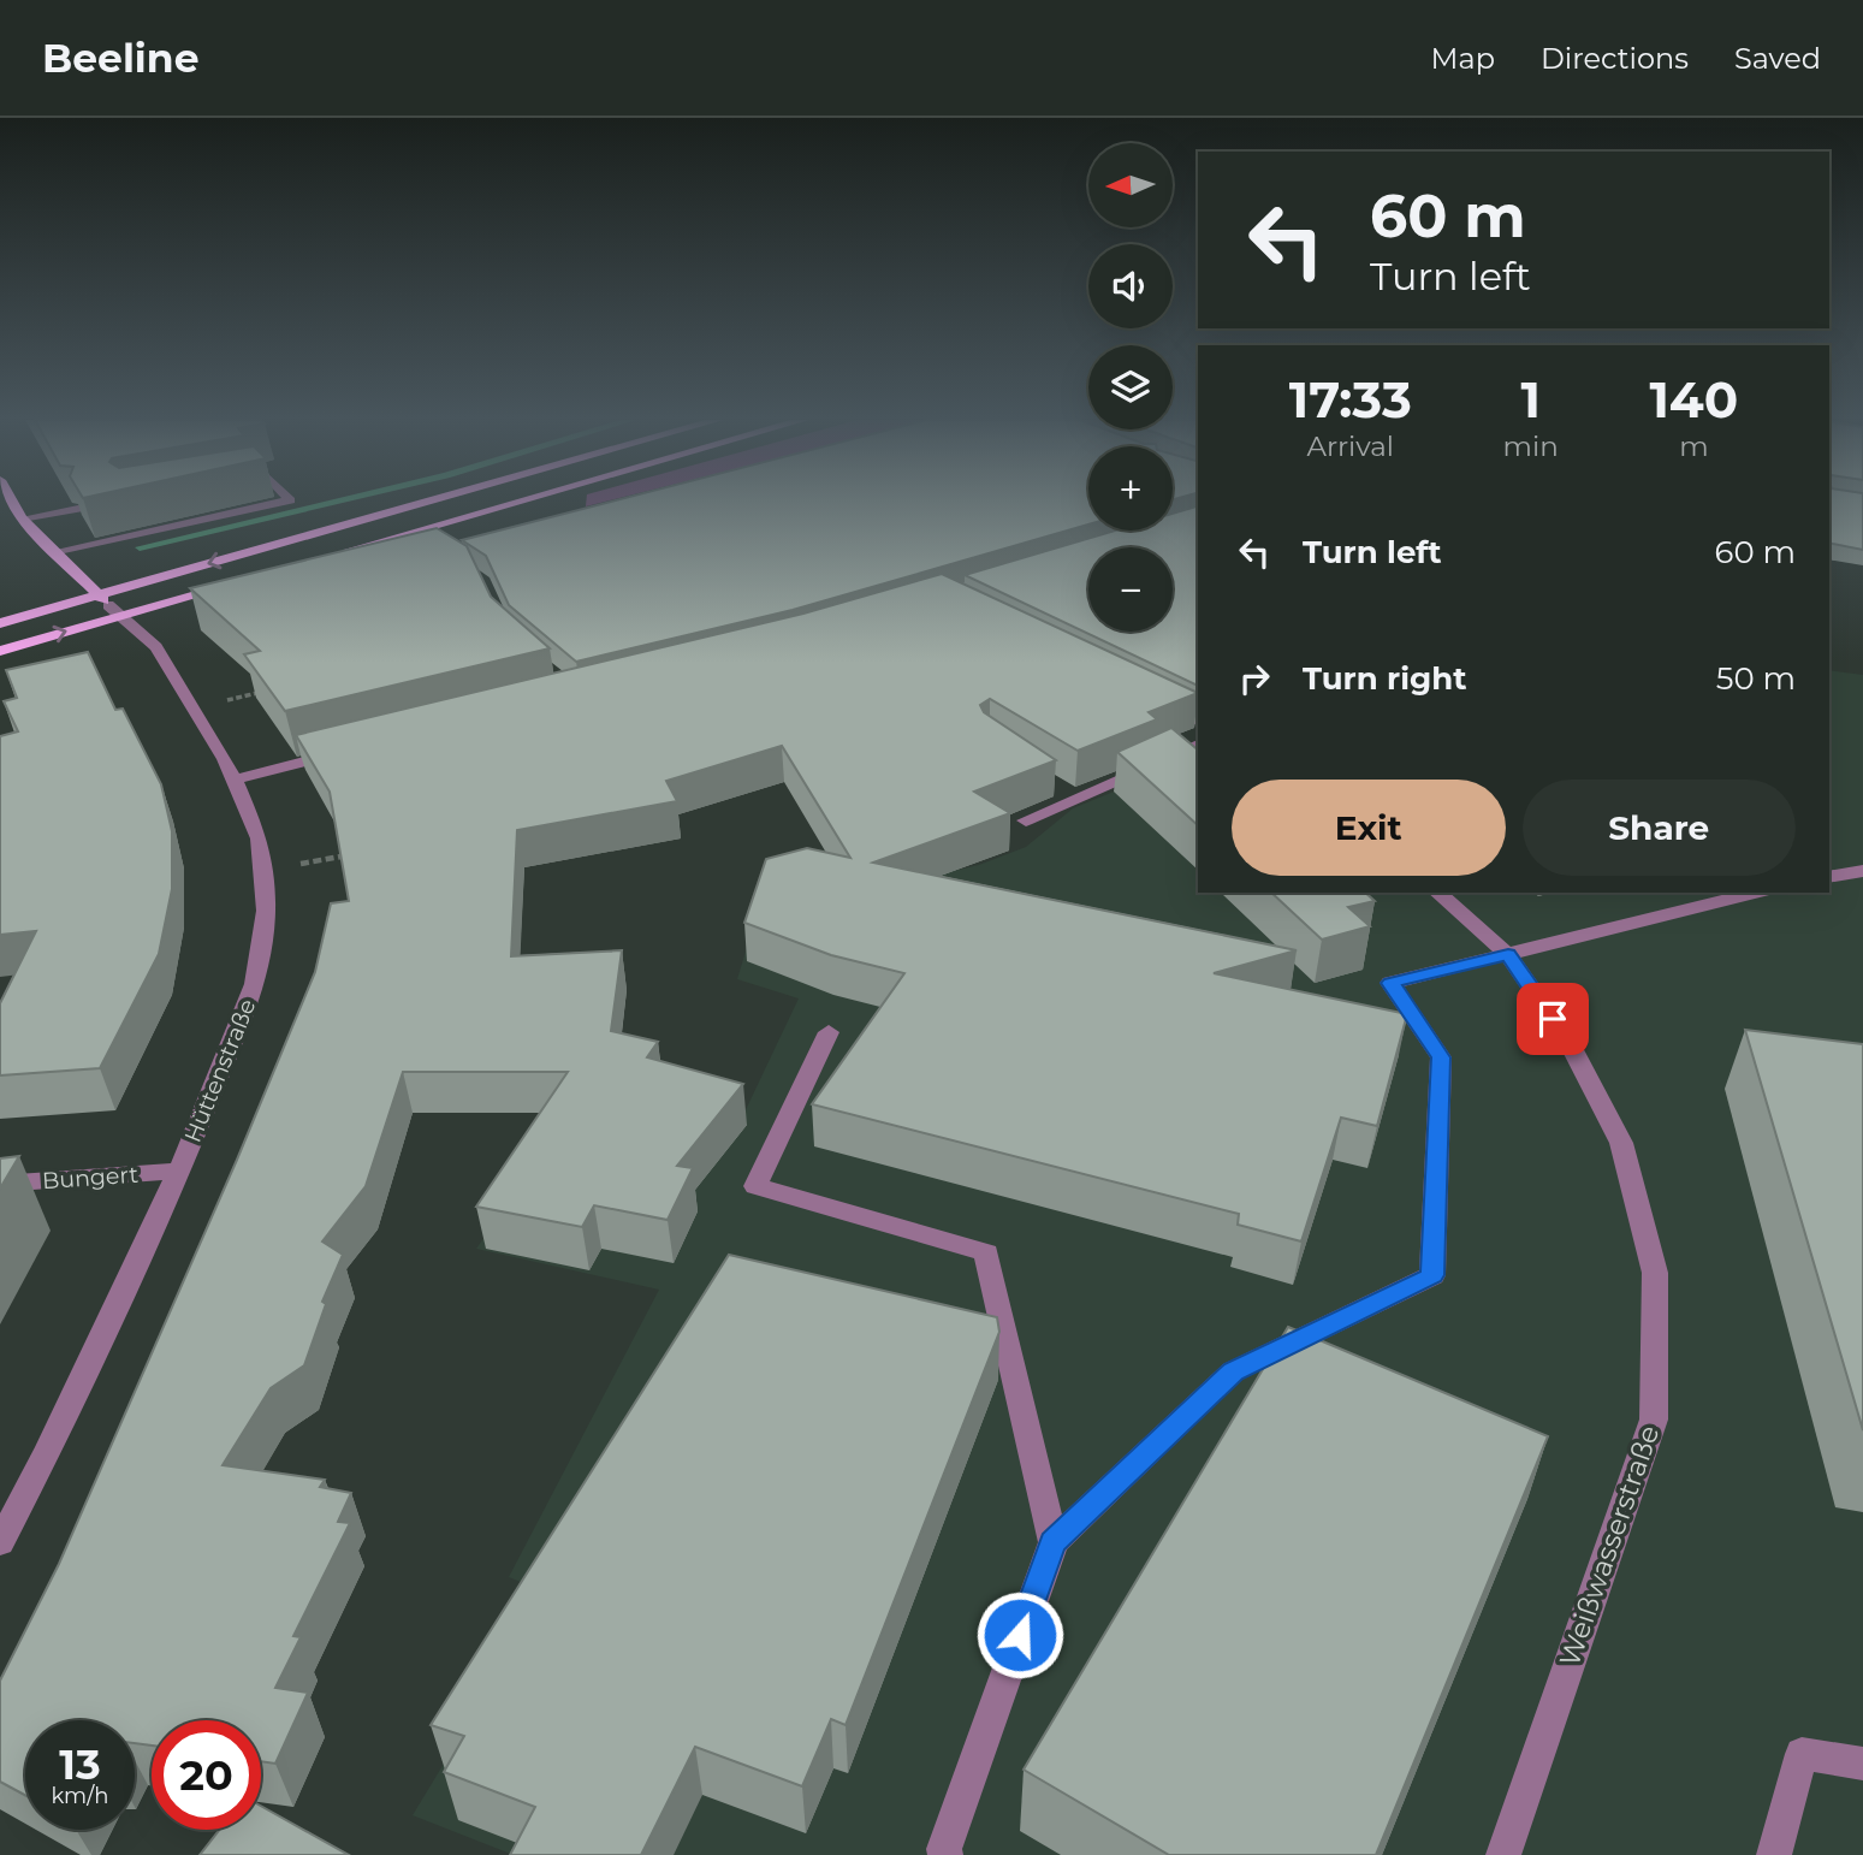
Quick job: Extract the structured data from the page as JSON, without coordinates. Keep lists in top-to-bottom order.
{
  "streets": {
    "street": ["Hüttenstraße", "Bungert", "Weißwasserstraße"]
  },
  "crossings": [
    ["Hüttenstraße", "Bungert"]
  ],
  "north": "left",
  "page": {
    "header": "Beeline",
    "nav": ["Map", "Directions", "Saved"],
    "map_buttons": ["+", "−"],
    "turn": ["60 m", "Turn left"],
    "eta": [
      "17:33",
      "Arrival",
      "1",
      "min",
      "140",
      "m"
    ],
    "list": [
      {
        "name": "Turn left",
        "value": "60 m"
      },
      {
        "name": "Turn right",
        "value": "50 m"
      }
    ],
    "buttons": ["Exit", "Share"],
    "speed": "13 km/h",
    "limit": "20"
  }
}
